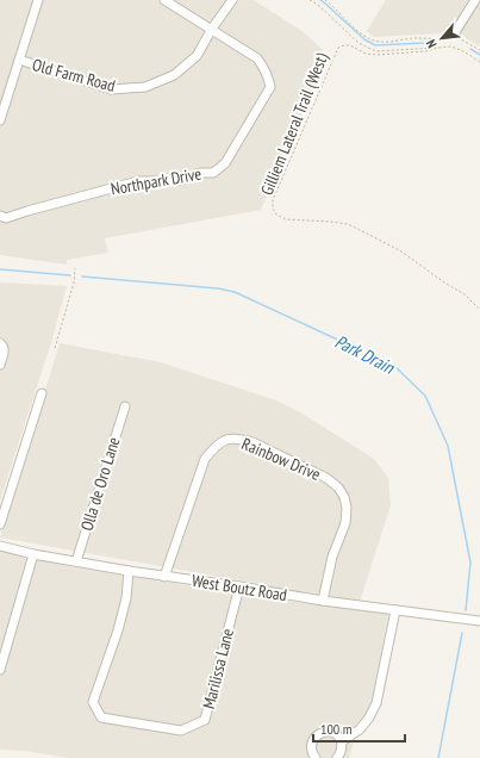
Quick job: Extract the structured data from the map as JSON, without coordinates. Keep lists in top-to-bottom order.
{
  "streets": {
    "street": [
      "Old Farm Road",
      "Northpark Drive",
      "Rainbow Drive",
      "Olla de Oro Lane",
      "West Boutz Road",
      "Marilissa Lane"
    ],
    "path": ["Gilliem Lateral Trail (West)"]
  },
  "crossings": [
    ["Old Farm Road", "Northpark Drive"],
    ["Rainbow Drive", "West Boutz Road"],
    ["Olla de Oro Lane", "West Boutz Road"],
    ["West Boutz Road", "Marilissa Lane"]
  ],
  "water": ["Park Drain"],
  "scale_bar": "100 m",
  "north": "bottom left"
}
